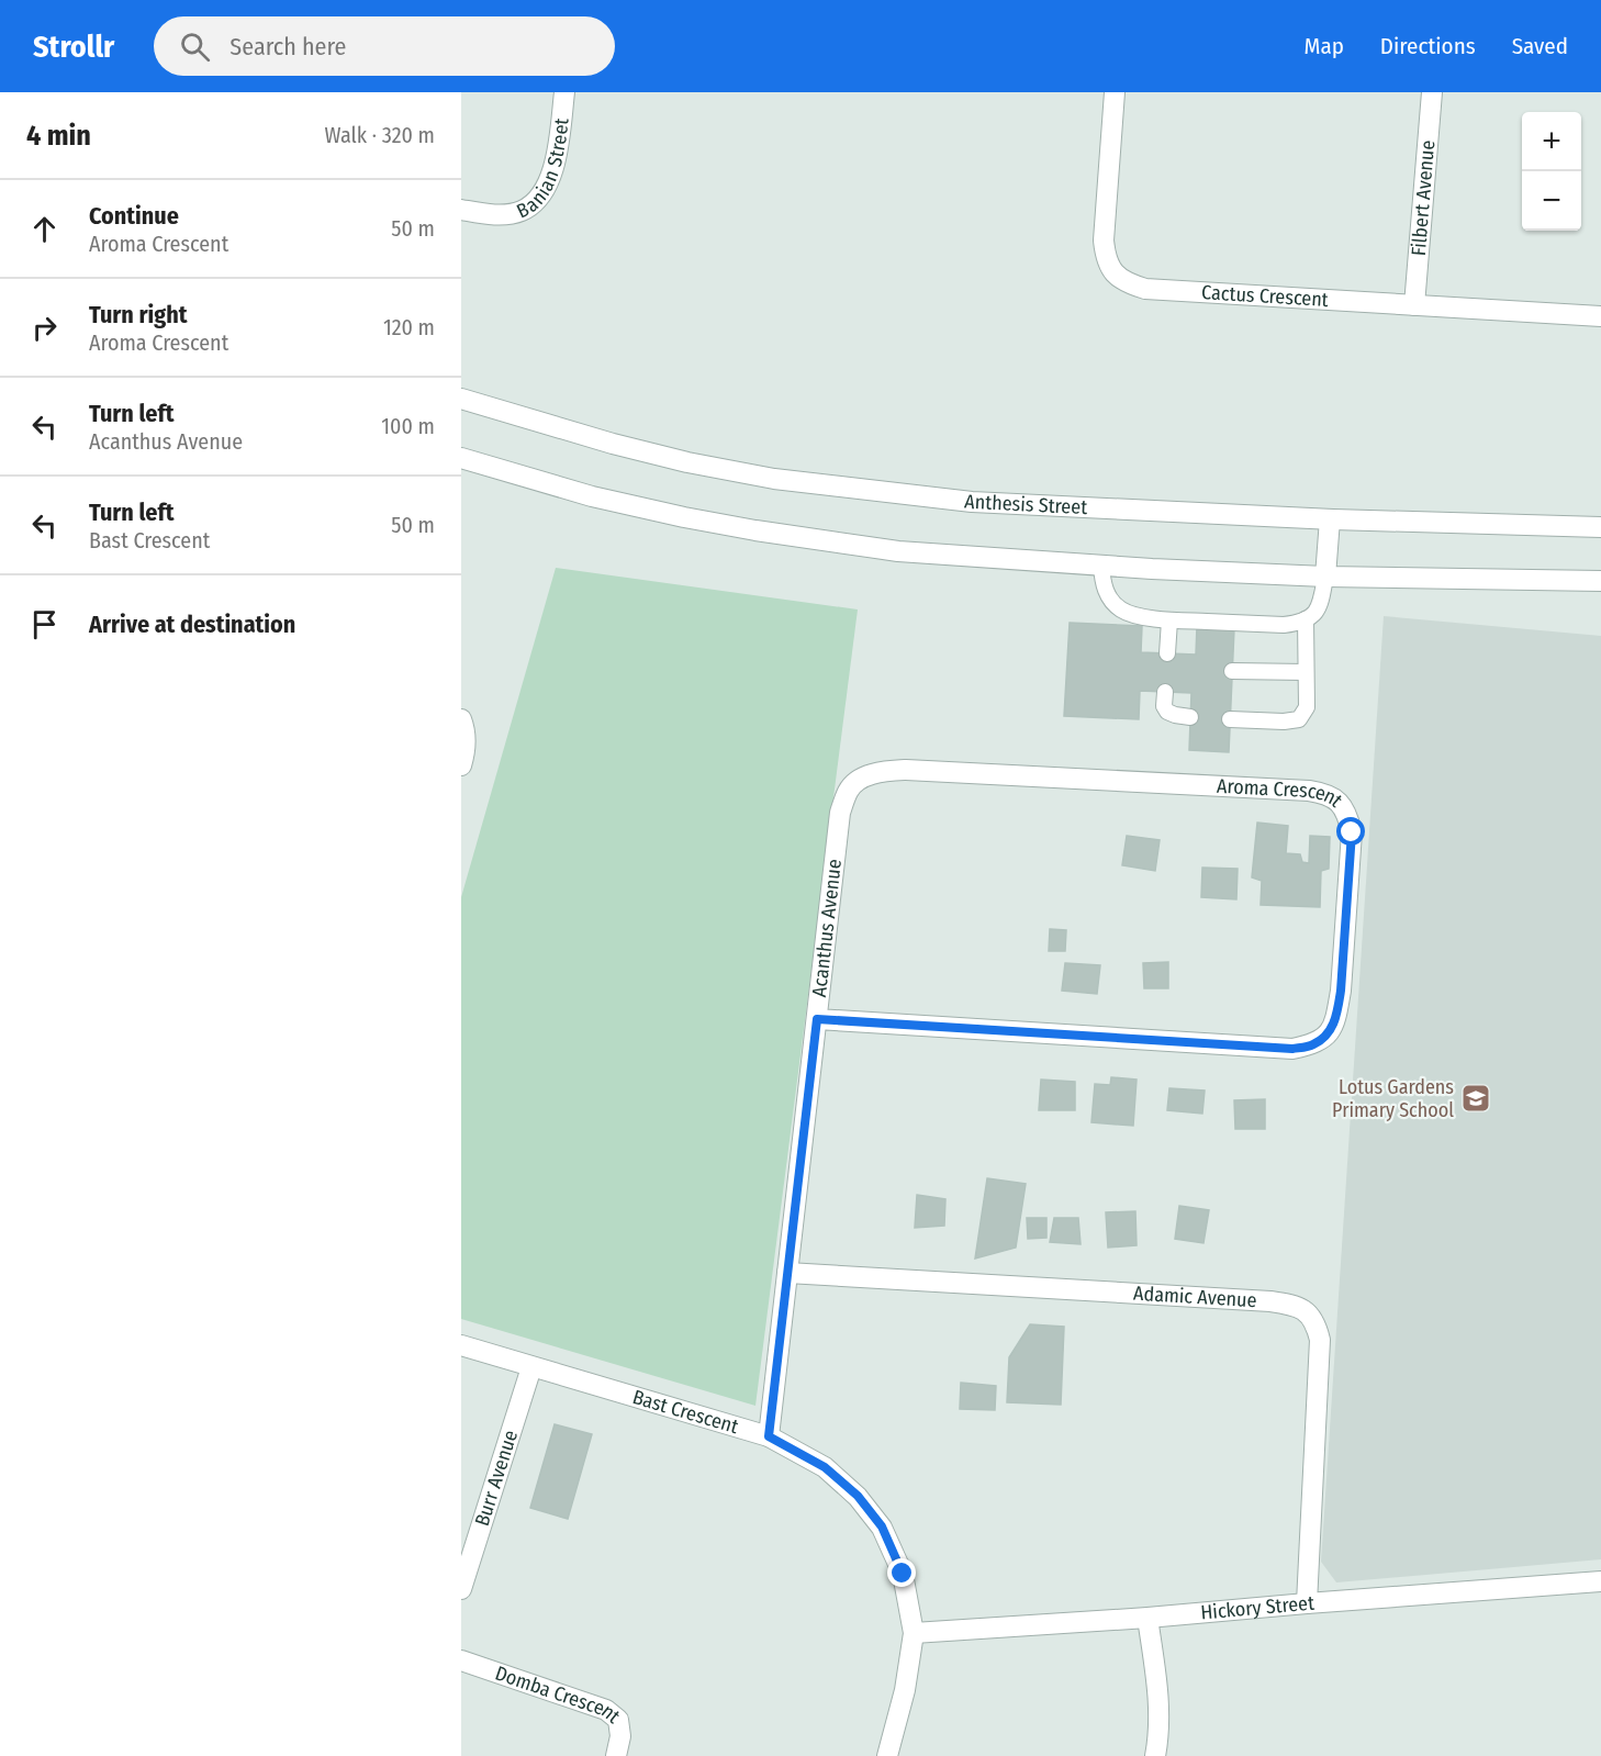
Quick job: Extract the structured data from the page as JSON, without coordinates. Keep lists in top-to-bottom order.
{
  "streets": {
    "street": [
      "Banian Street",
      "Filbert Avenue",
      "Cactus Crescent",
      "Anthesis Street",
      "Aroma Crescent",
      "Acanthus Avenue",
      "Adamic Avenue",
      "Bast Crescent",
      "Burr Avenue",
      "Hickory Street",
      "Domba Crescent"
    ]
  },
  "crossings": [
    ["Filbert Avenue", "Cactus Crescent"],
    ["Aroma Crescent", "Acanthus Avenue"],
    ["Acanthus Avenue", "Adamic Avenue"],
    ["Acanthus Avenue", "Bast Crescent"],
    ["Adamic Avenue", "Hickory Street"],
    ["Bast Crescent", "Burr Avenue"],
    ["Bast Crescent", "Hickory Street"]
  ],
  "places": {
    "school or university": ["Lotus Gardens Primary School"]
  },
  "page": {
    "header": "Strollr",
    "search": "Search here",
    "nav": ["Map", "Directions", "Saved"],
    "heading": ["4 min", "Walk · 320 m"],
    "map_buttons": ["+", "−"],
    "list": [
      ["Continue", "Aroma Crescent", "50 m"],
      ["Turn right", "Aroma Crescent", "120 m"],
      ["Turn left", "Acanthus Avenue", "100 m"],
      ["Turn left", "Bast Crescent", "50 m"],
      "Arrive at destination"
    ]
  }
}
